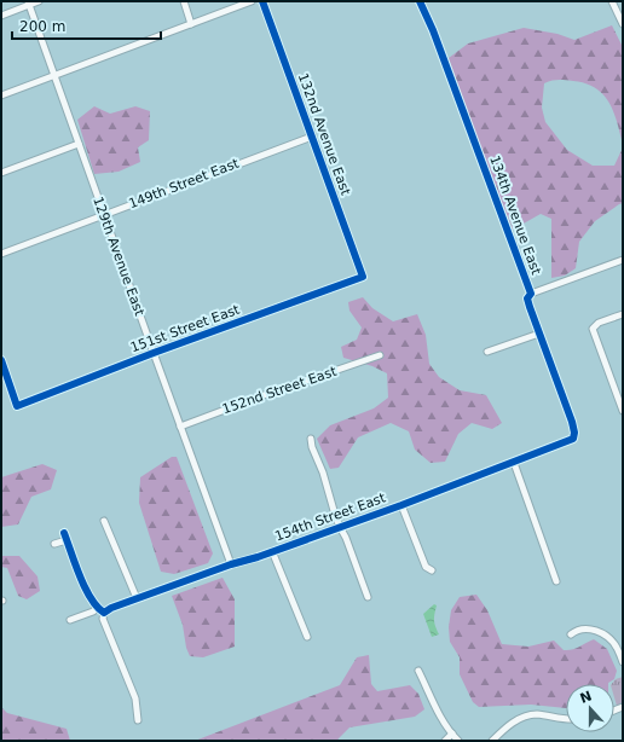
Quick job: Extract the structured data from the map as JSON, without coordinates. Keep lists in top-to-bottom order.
{
  "streets": {
    "street": [
      "132nd Avenue East",
      "149th Street East",
      "134th Avenue East",
      "129th Avenue East",
      "151st Street East",
      "152nd Street East",
      "154th Street East"
    ]
  },
  "crossings": [
    ["132nd Avenue East", "149th Street East"],
    ["132nd Avenue East", "151st Street East"],
    ["149th Street East", "129th Avenue East"],
    ["134th Avenue East", "154th Street East"],
    ["129th Avenue East", "151st Street East"],
    ["129th Avenue East", "152nd Street East"],
    ["129th Avenue East", "154th Street East"]
  ],
  "scale_bar": "200 m",
  "north": "top"
}
